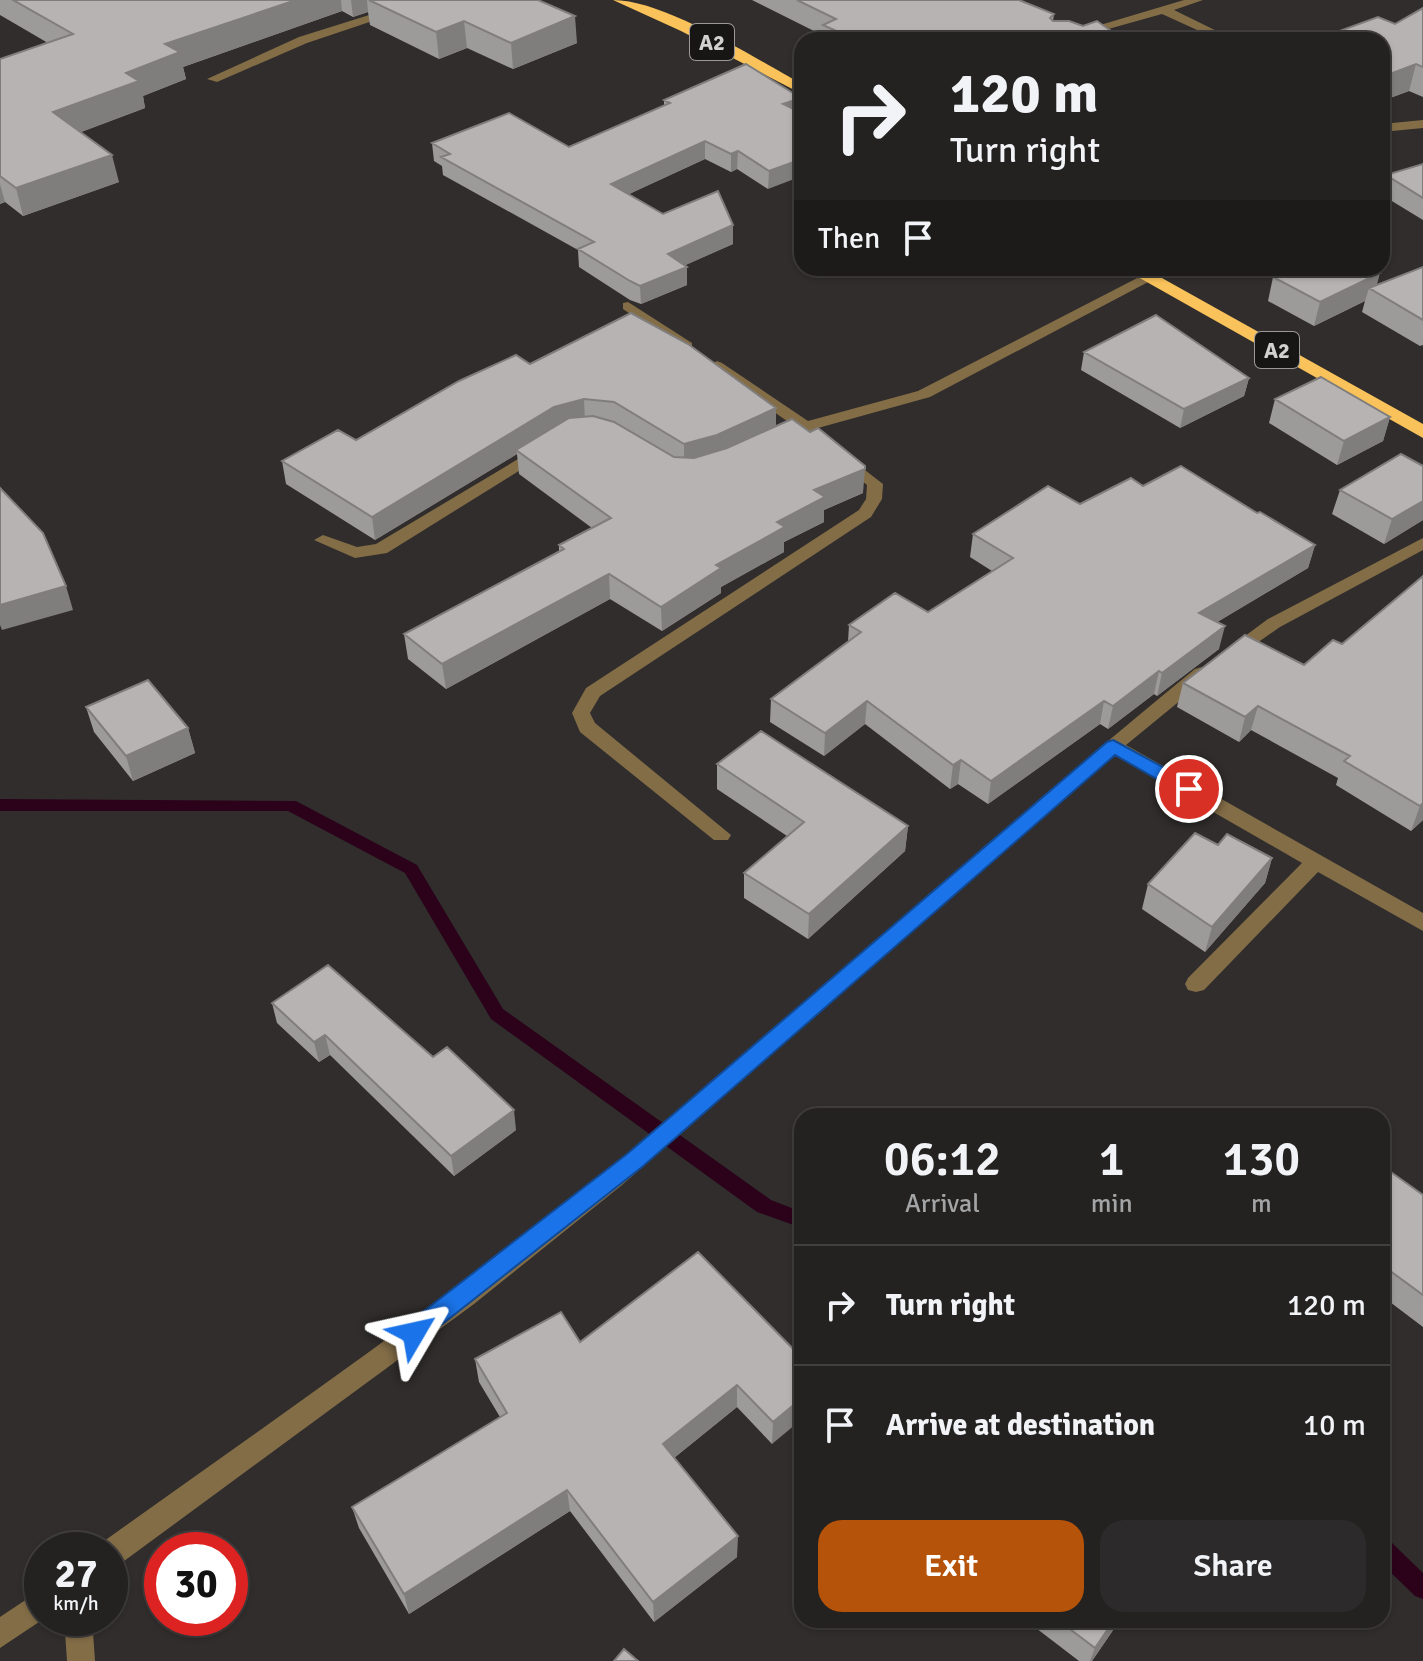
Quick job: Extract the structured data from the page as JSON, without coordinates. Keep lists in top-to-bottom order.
{
  "streets": {
    "highway": ["A2"]
  },
  "page": {
    "turn": ["120 m", "Turn right"],
    "then": "Then",
    "eta": [
      "06:12",
      "Arrival",
      "1",
      "min",
      "130",
      "m"
    ],
    "list": [
      {
        "name": "Turn right",
        "value": "120 m"
      },
      {
        "name": "Arrive at destination",
        "value": "10 m"
      }
    ],
    "buttons": ["Exit", "Share"],
    "speed": "27 km/h",
    "limit": "30"
  }
}
